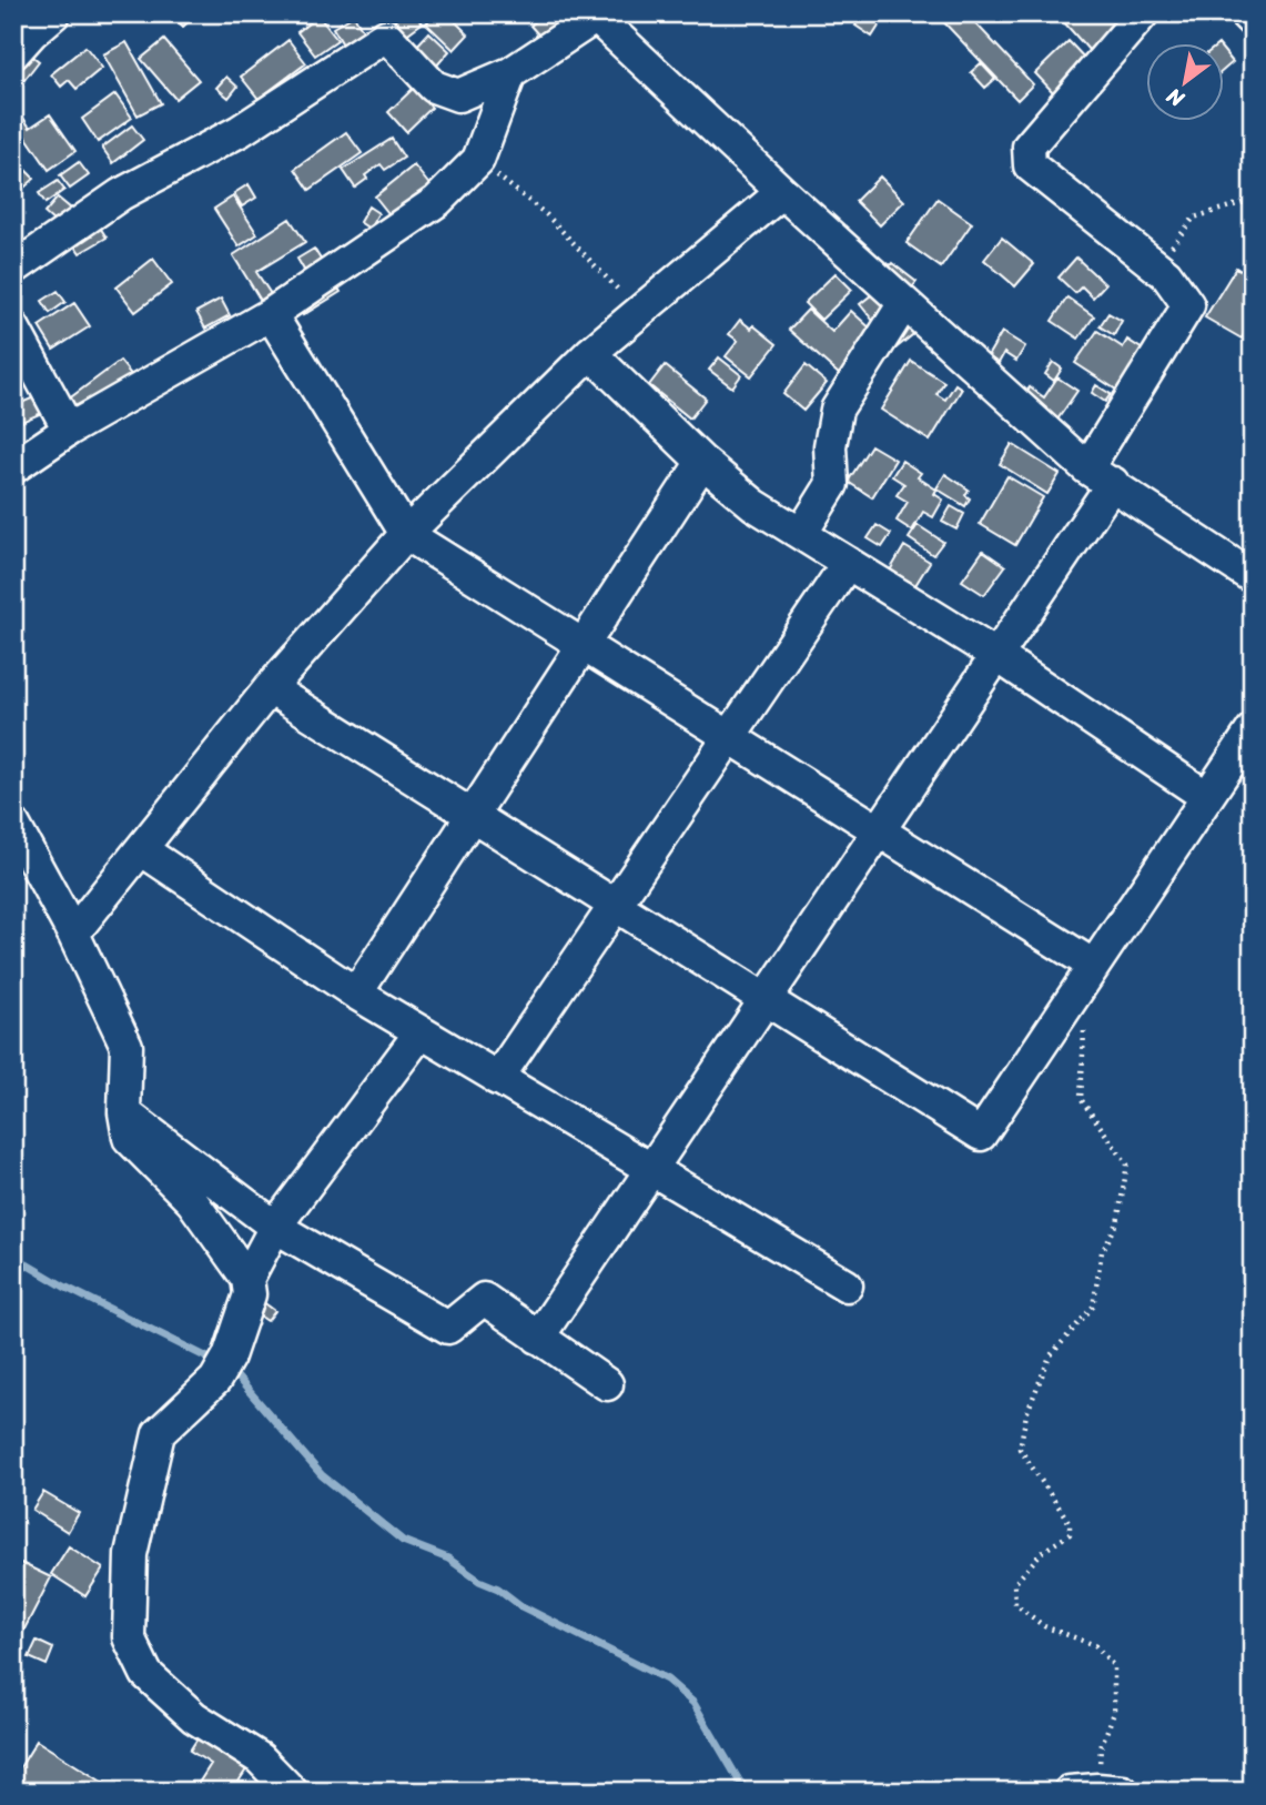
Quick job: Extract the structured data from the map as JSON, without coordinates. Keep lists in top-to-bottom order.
{
  "north": "bottom left"
}
